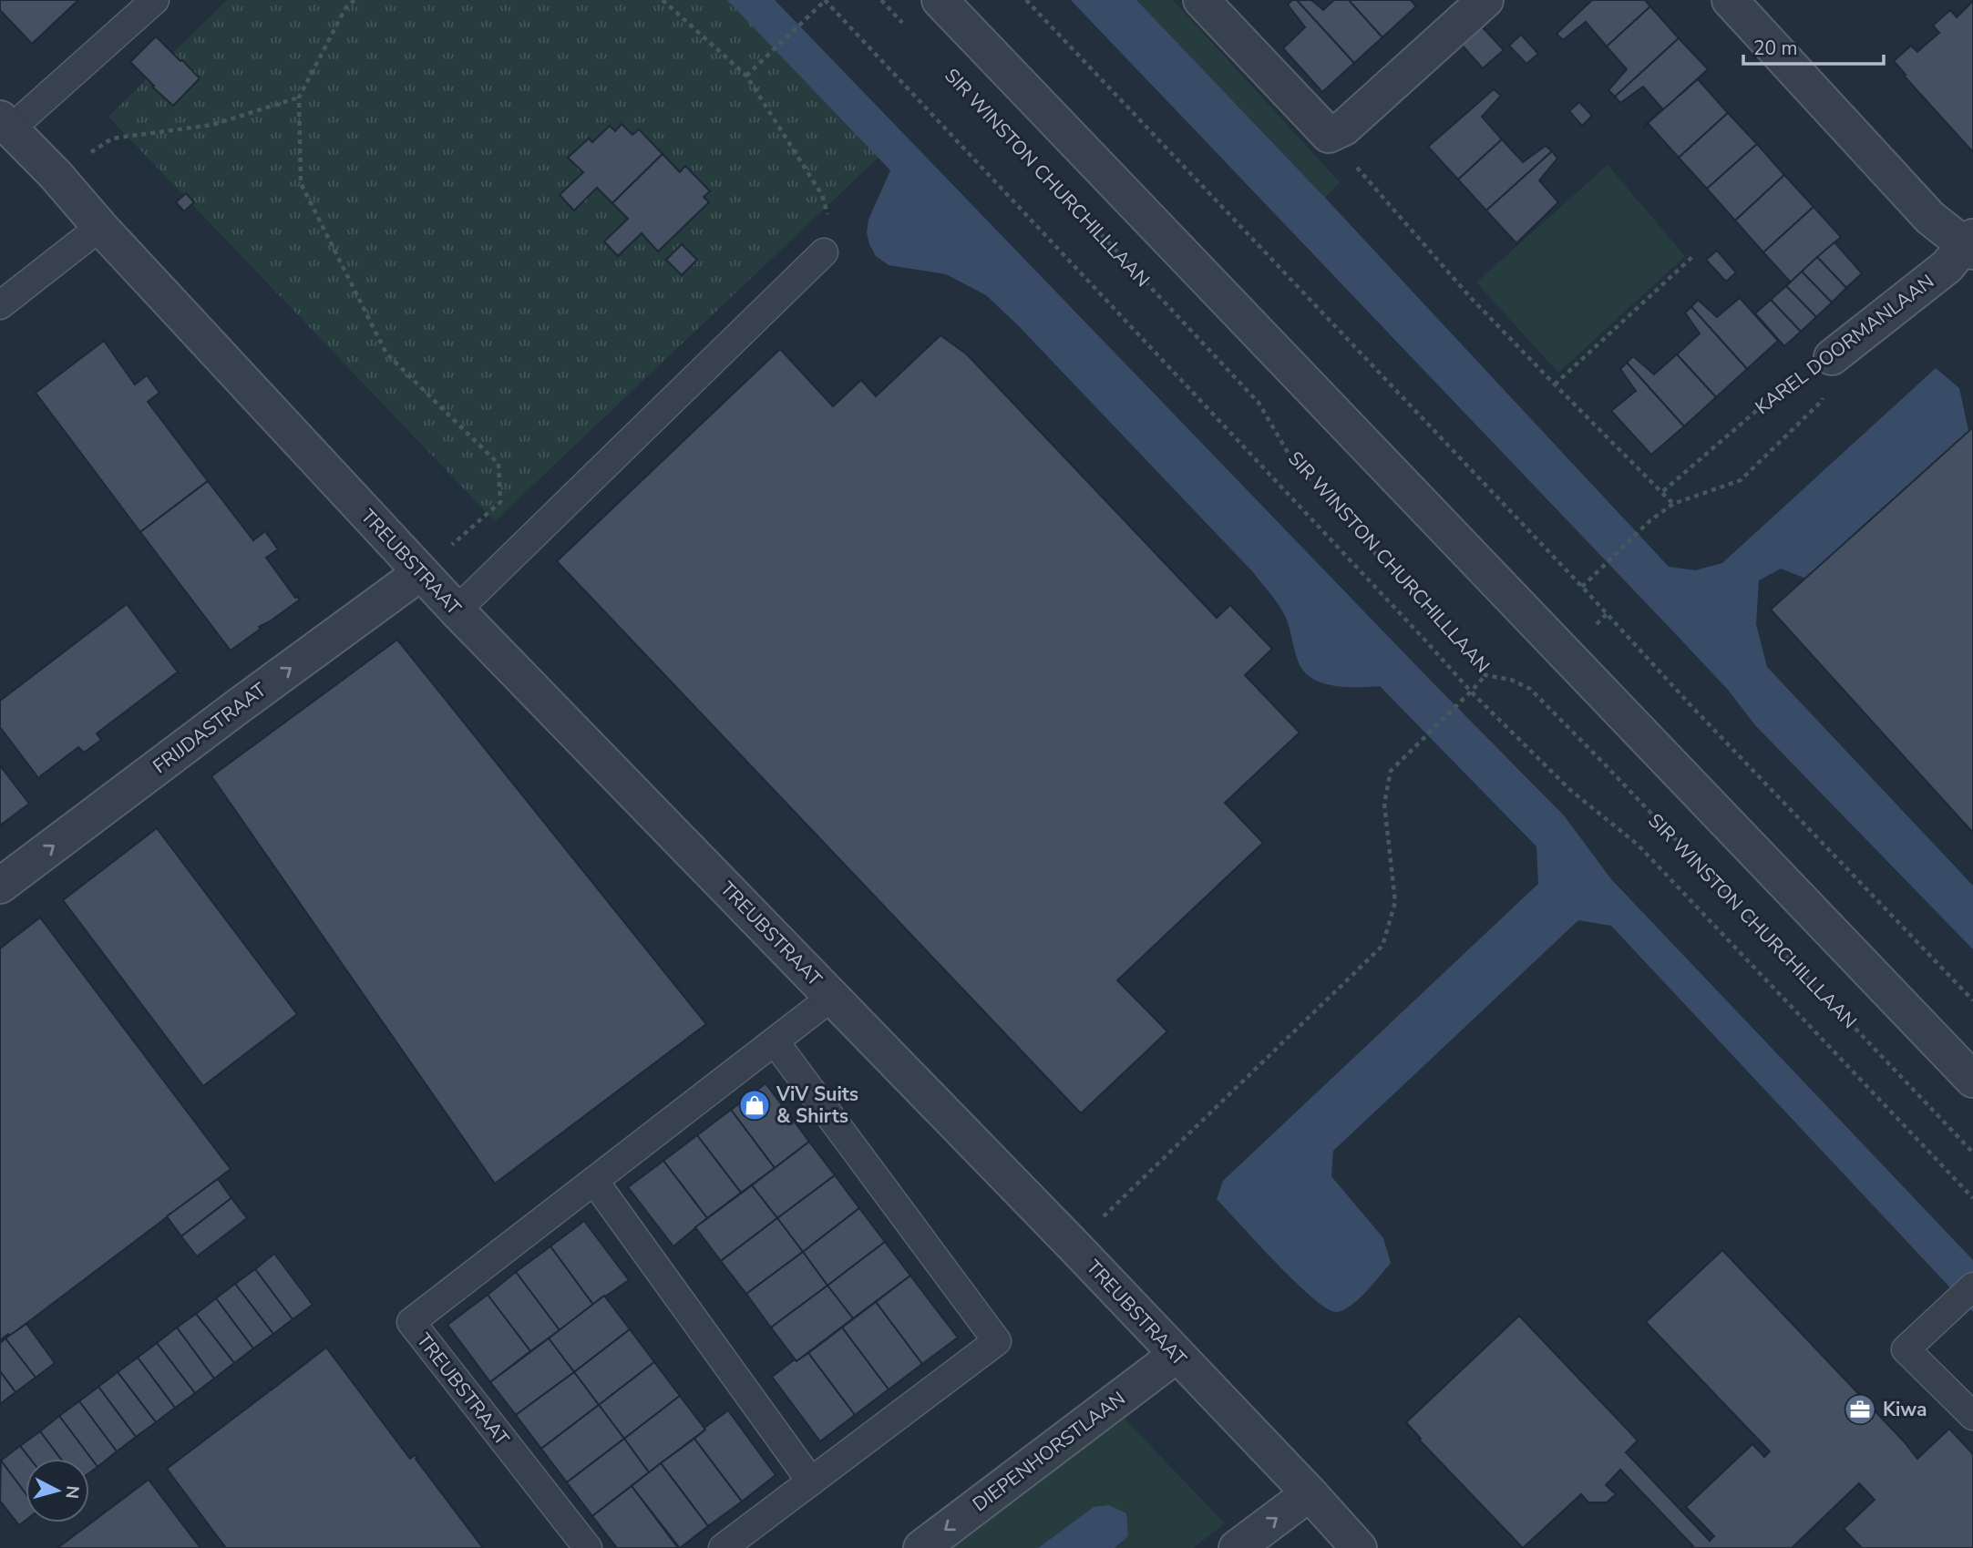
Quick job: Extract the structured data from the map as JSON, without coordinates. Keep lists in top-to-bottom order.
{
  "streets": {
    "street": [
      "KAREL DOORMANLAAN",
      "TREUBSTRAAT",
      "FRIJDASTRAAT",
      "DIEPENHORSTLAAN"
    ],
    "path": ["SIR WINSTON CHURCHILLLAAN"]
  },
  "crossings": [
    ["TREUBSTRAAT", "FRIJDASTRAAT"],
    ["TREUBSTRAAT", "DIEPENHORSTLAAN"]
  ],
  "one_way": ["FRIJDASTRAAT", "DIEPENHORSTLAAN"],
  "places": {
    "shop": ["ViV Suits & Shirts"],
    "office": ["Kiwa"]
  },
  "scale_bar": "20 m",
  "north": "right"
}
